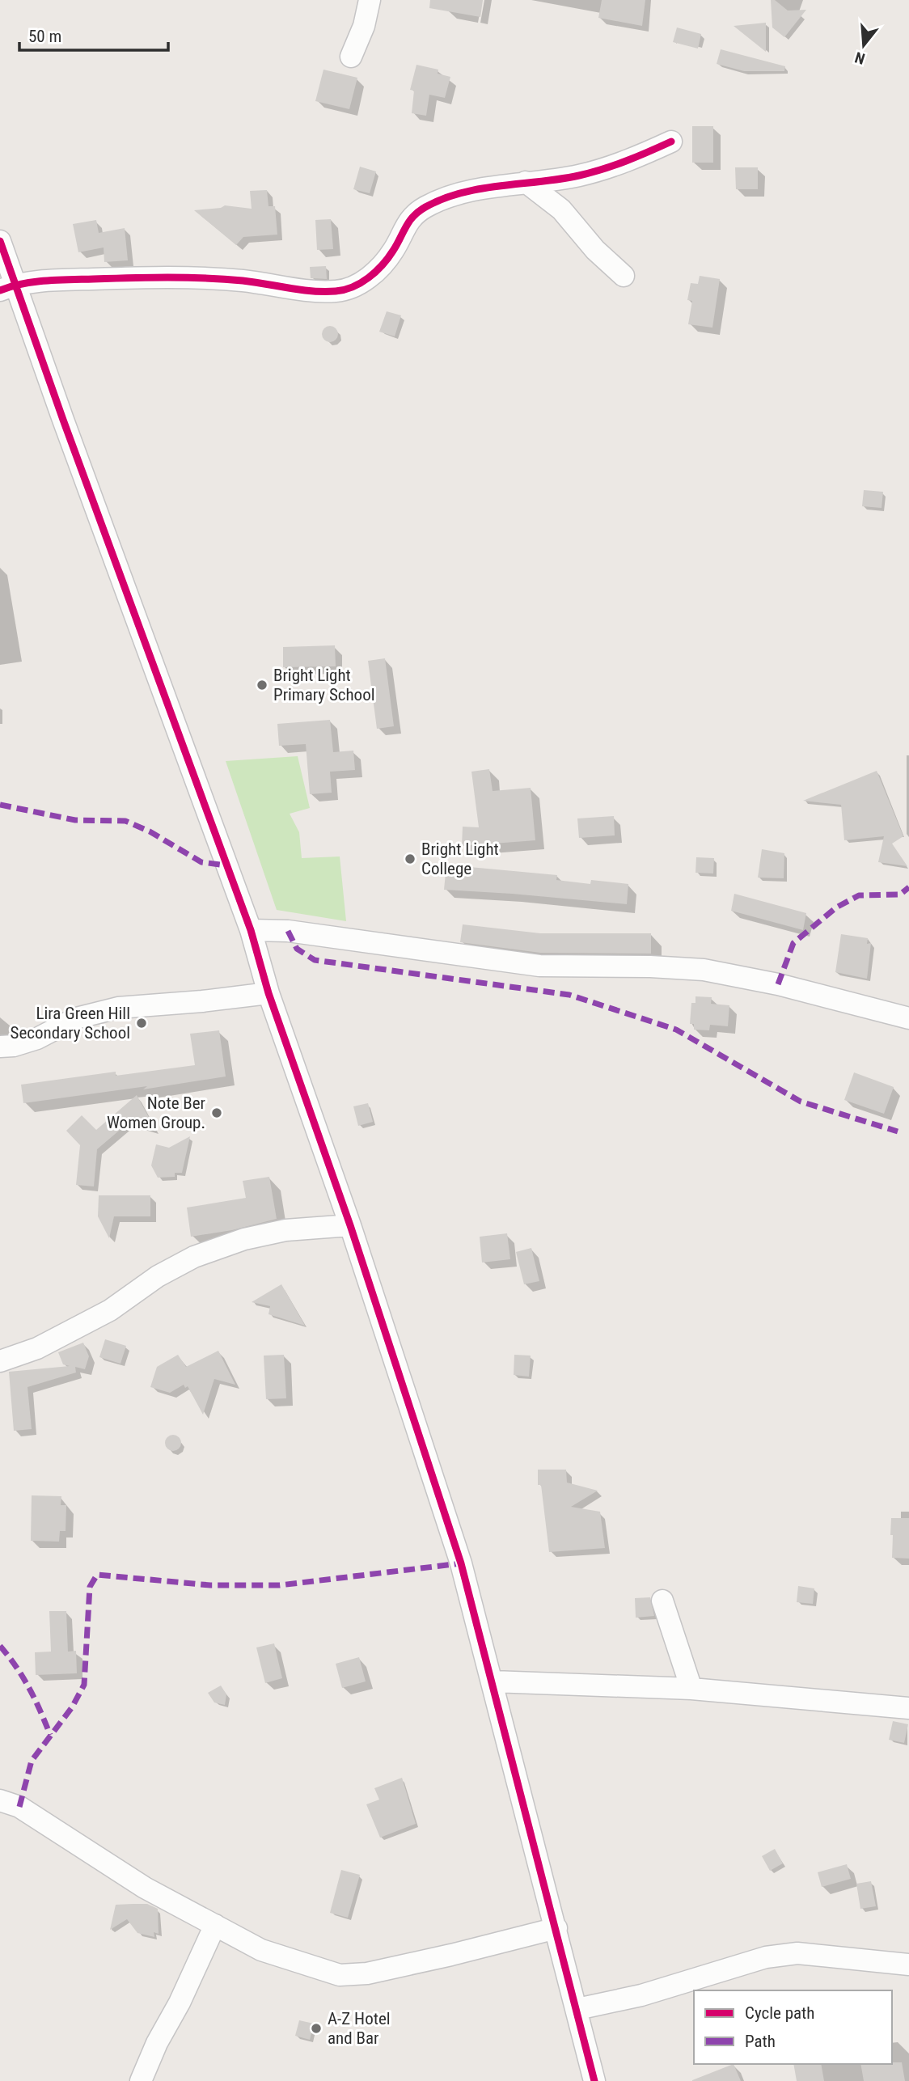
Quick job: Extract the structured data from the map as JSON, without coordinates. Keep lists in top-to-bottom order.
{
  "places": [
    "Bright Light Primary School",
    "Bright Light College",
    "Lira Green Hill Secondary School",
    "Note Ber Women Group.",
    "A-Z Hotel and Bar"
  ],
  "legend": ["Cycle path", "Path"],
  "scale_bar": "50 m",
  "north": "bottom"
}
